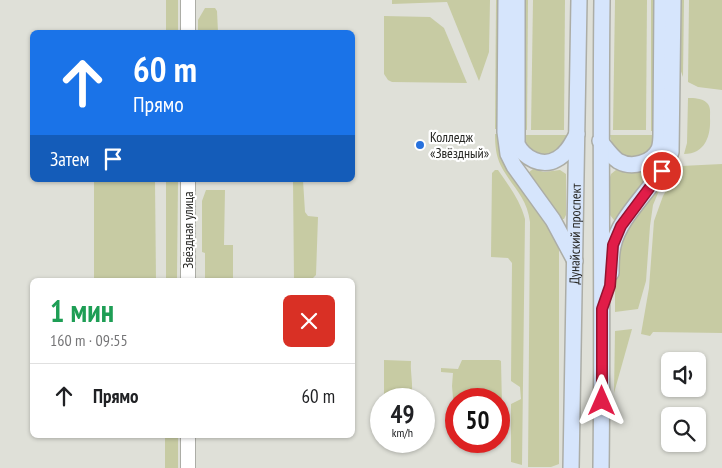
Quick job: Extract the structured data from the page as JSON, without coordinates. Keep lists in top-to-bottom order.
{
  "streets": {
    "main road": ["Дунайский проспект"],
    "street": ["Звёздная улица"]
  },
  "places": ["Колледж «Звёздный»"],
  "page": {
    "turn": ["60 m", "Прямо"],
    "then": "Затем",
    "heading": ["1 мин", "160 m · 09:55"],
    "list": [
      {
        "name": "Прямо",
        "value": "60 m"
      }
    ],
    "speed": "49 km/h",
    "limit": "50"
  }
}
